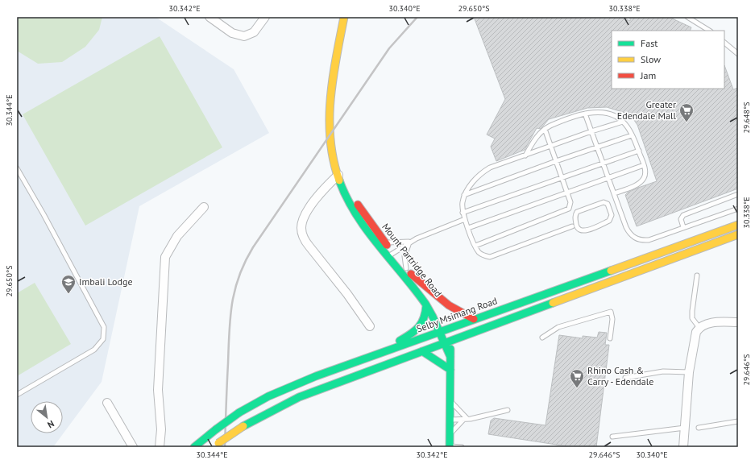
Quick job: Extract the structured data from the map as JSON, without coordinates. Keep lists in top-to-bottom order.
{
  "streets": {
    "main road": ["Mount Partridge Road", "Selby Msimang Road"]
  },
  "crossings": [
    ["Mount Partridge Road", "Selby Msimang Road"]
  ],
  "places": {
    "supermarket": ["Greater Edendale Mall", "Rhino Cash & Carry - Edendale"],
    "school or university": ["Imbali Lodge"]
  },
  "legend": ["Fast", "Slow", "Jam"],
  "north": "bottom right",
  "coordinates": [
    "30.342°E",
    "30.340°E",
    "29.650°S",
    "30.338°E",
    "30.344°E",
    "29.648°S",
    "29.646°S"
  ]
}
